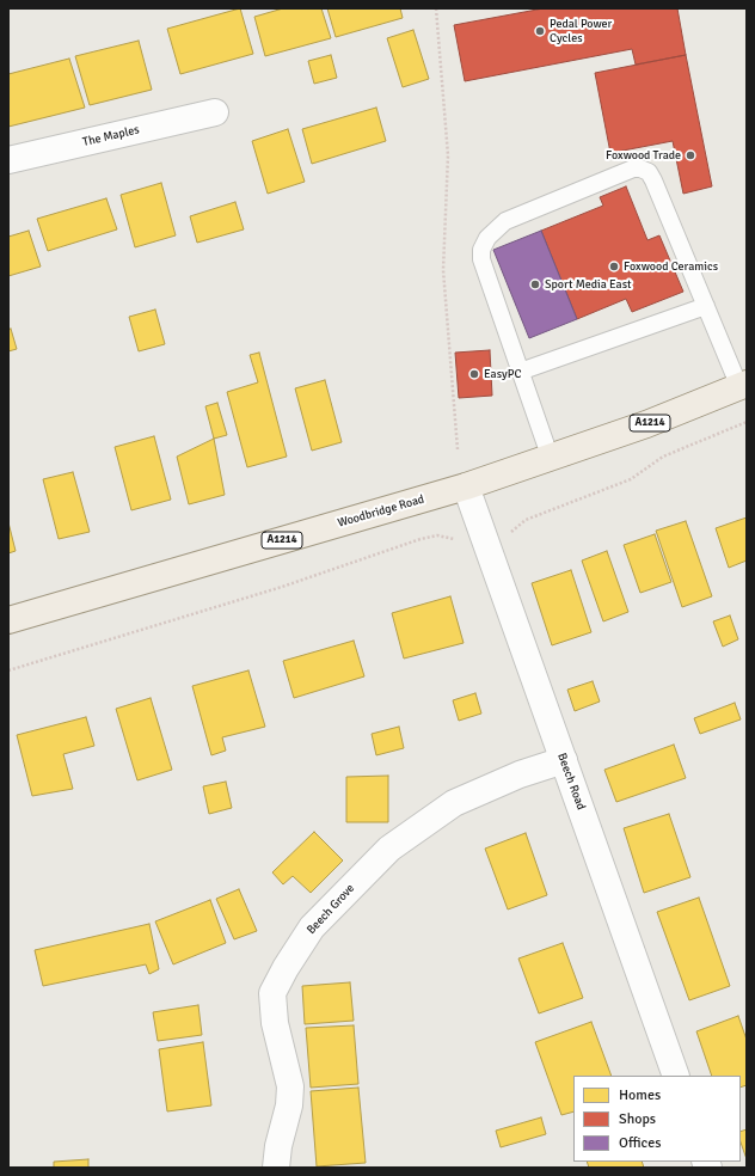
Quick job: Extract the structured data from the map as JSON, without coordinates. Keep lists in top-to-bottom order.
{
  "streets": {
    "main road": ["A1214", "Woodbridge Road"],
    "street": ["The Maples", "Beech Road", "Beech Grove"]
  },
  "crossings": [
    ["Woodbridge Road", "Beech Road"],
    ["Beech Road", "Beech Grove"]
  ],
  "places": [
    "Pedal Power Cycles",
    "Foxwood Trade",
    "Foxwood Ceramics",
    "Sport Media East",
    "EasyPC"
  ],
  "legend": ["Homes", "Shops", "Offices"]
}
